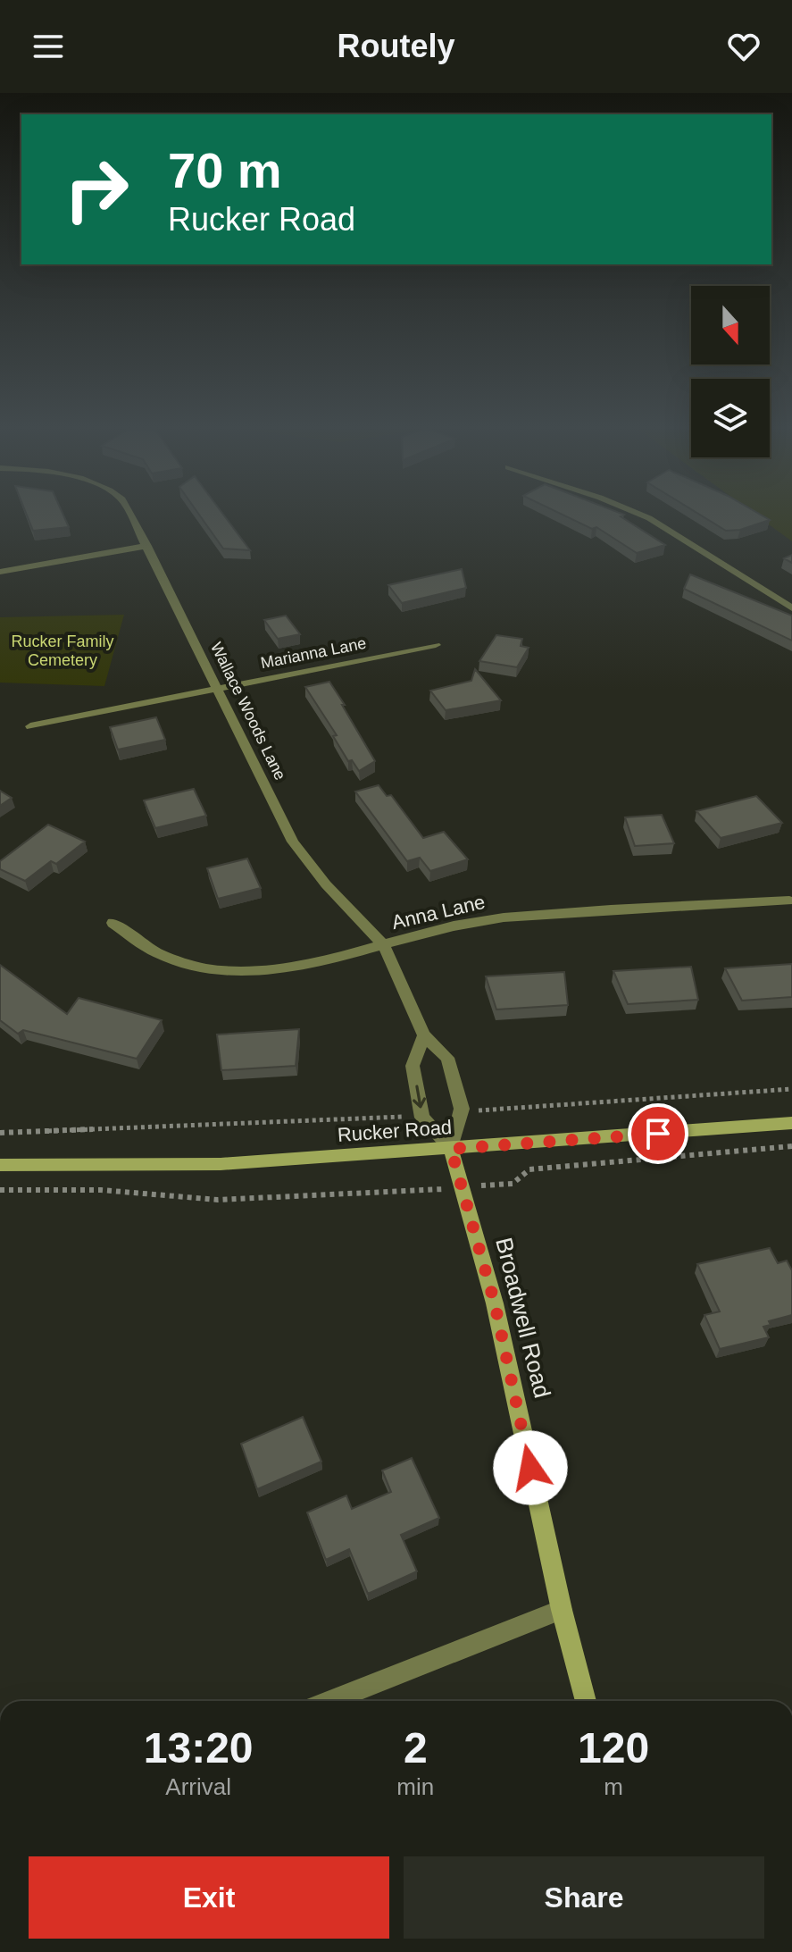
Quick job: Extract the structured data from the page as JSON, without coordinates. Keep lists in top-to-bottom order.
{
  "streets": {
    "main road": ["Rucker Road", "Broadwell Road"],
    "street": ["Marianna Lane", "Wallace Woods Lane", "Anna Lane"]
  },
  "crossings": [
    ["Marianna Lane", "Wallace Woods Lane"],
    ["Wallace Woods Lane", "Anna Lane"],
    ["Wallace Woods Lane", "Rucker Road"],
    ["Wallace Woods Lane", "Broadwell Road"],
    ["Rucker Road", "Broadwell Road"]
  ],
  "parks": ["Rucker Family Cemetery"],
  "north": "bottom",
  "page": {
    "header": "Routely",
    "turn": ["70 m", "Rucker Road"],
    "eta": [
      "13:20",
      "Arrival",
      "2",
      "min",
      "120",
      "m"
    ],
    "buttons": ["Exit", "Share"]
  }
}
